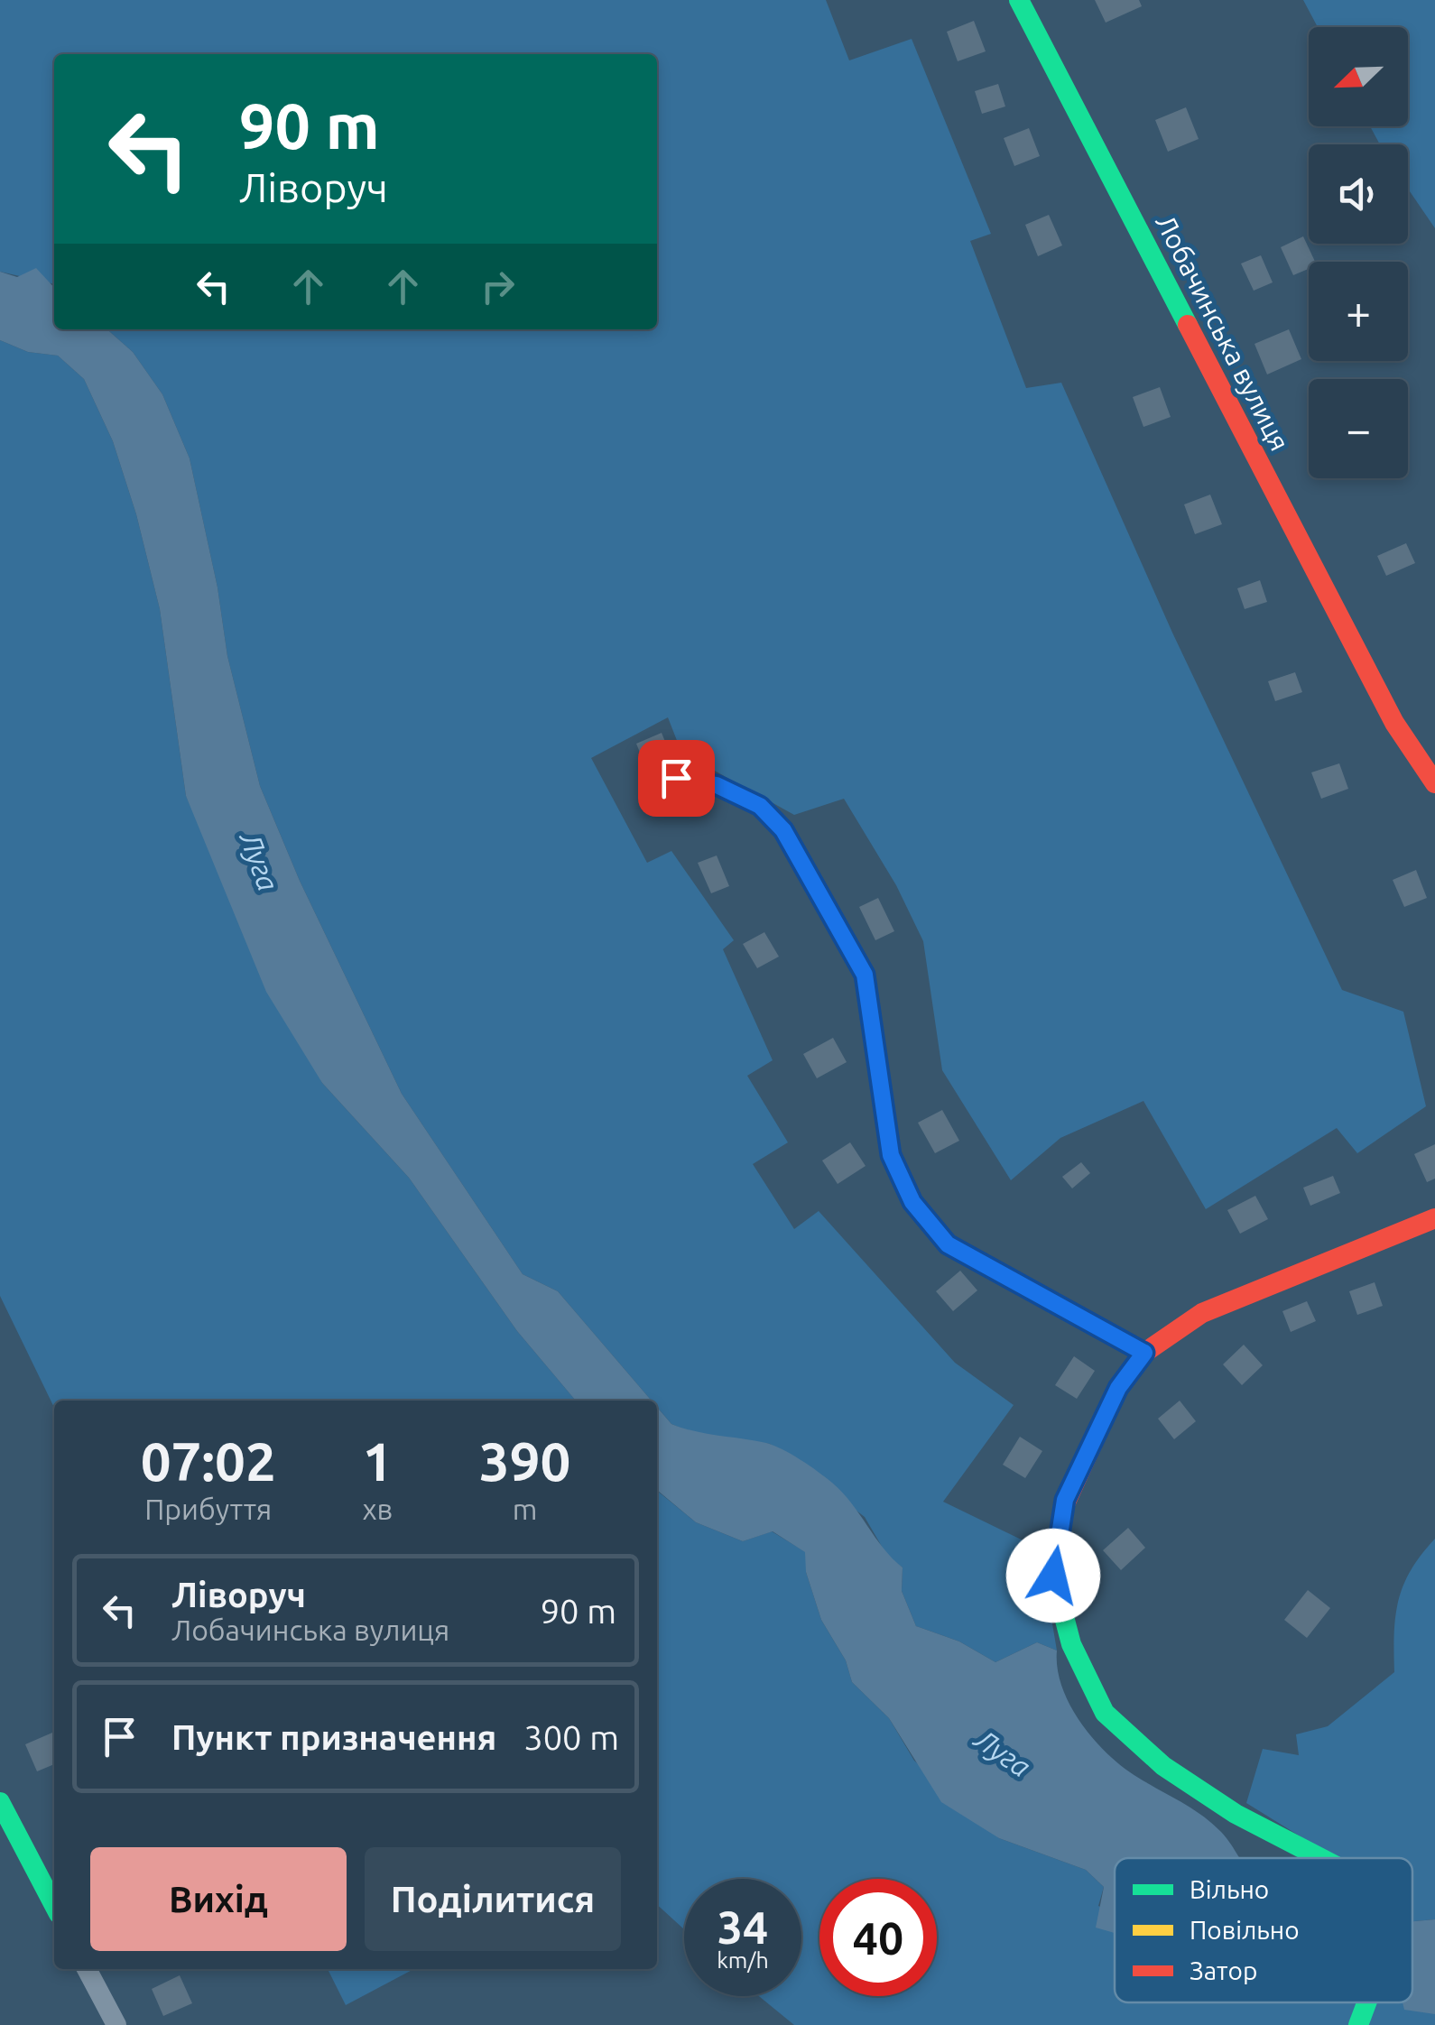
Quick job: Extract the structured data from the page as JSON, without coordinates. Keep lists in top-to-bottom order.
{
  "streets": {
    "street": ["Лобачинська вулиця"]
  },
  "water": ["Луга"],
  "legend": ["Вільно", "Повільно", "Затор"],
  "north": "bottom left",
  "page": {
    "map_buttons": ["+", "−"],
    "turn": ["90 m", "Ліворуч"],
    "eta": [
      "07:02",
      "Прибуття",
      "1",
      "хв",
      "390",
      "m"
    ],
    "list": [
      {
        "name": "Ліворуч",
        "note": "Лобачинська вулиця",
        "value": "90 m"
      },
      {
        "name": "Пункт призначення",
        "value": "300 m"
      }
    ],
    "buttons": ["Вихід", "Поділитися"],
    "speed": "34 km/h",
    "limit": "40"
  }
}
